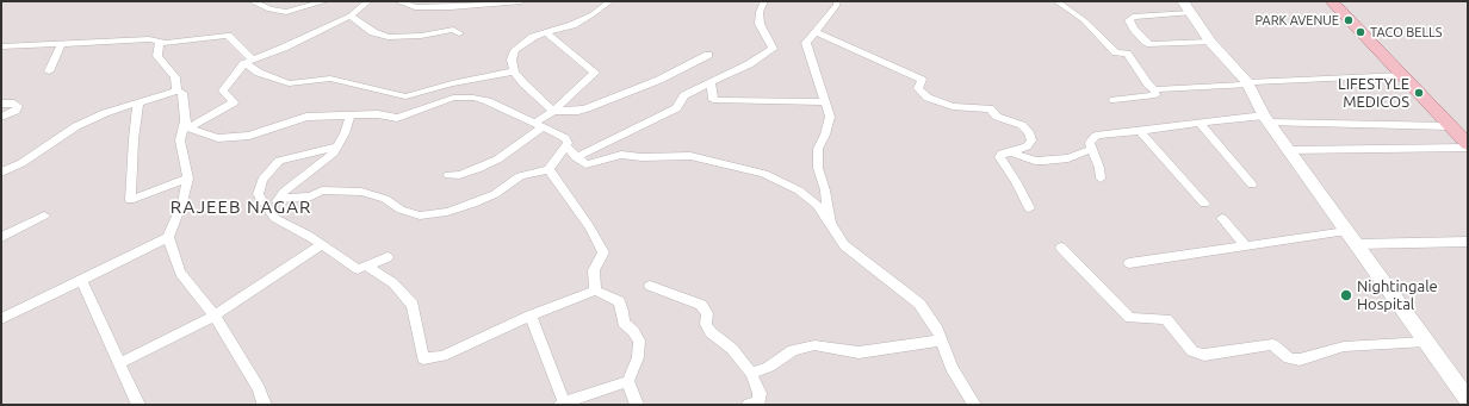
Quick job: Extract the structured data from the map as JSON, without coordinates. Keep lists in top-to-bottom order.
{
  "districts": ["RAJEEB NAGAR"],
  "places": [
    "PARK AVENUE",
    "TACO BELLS",
    "LIFESTYLE MEDICOS",
    "Nightingale Hospital"
  ]
}
